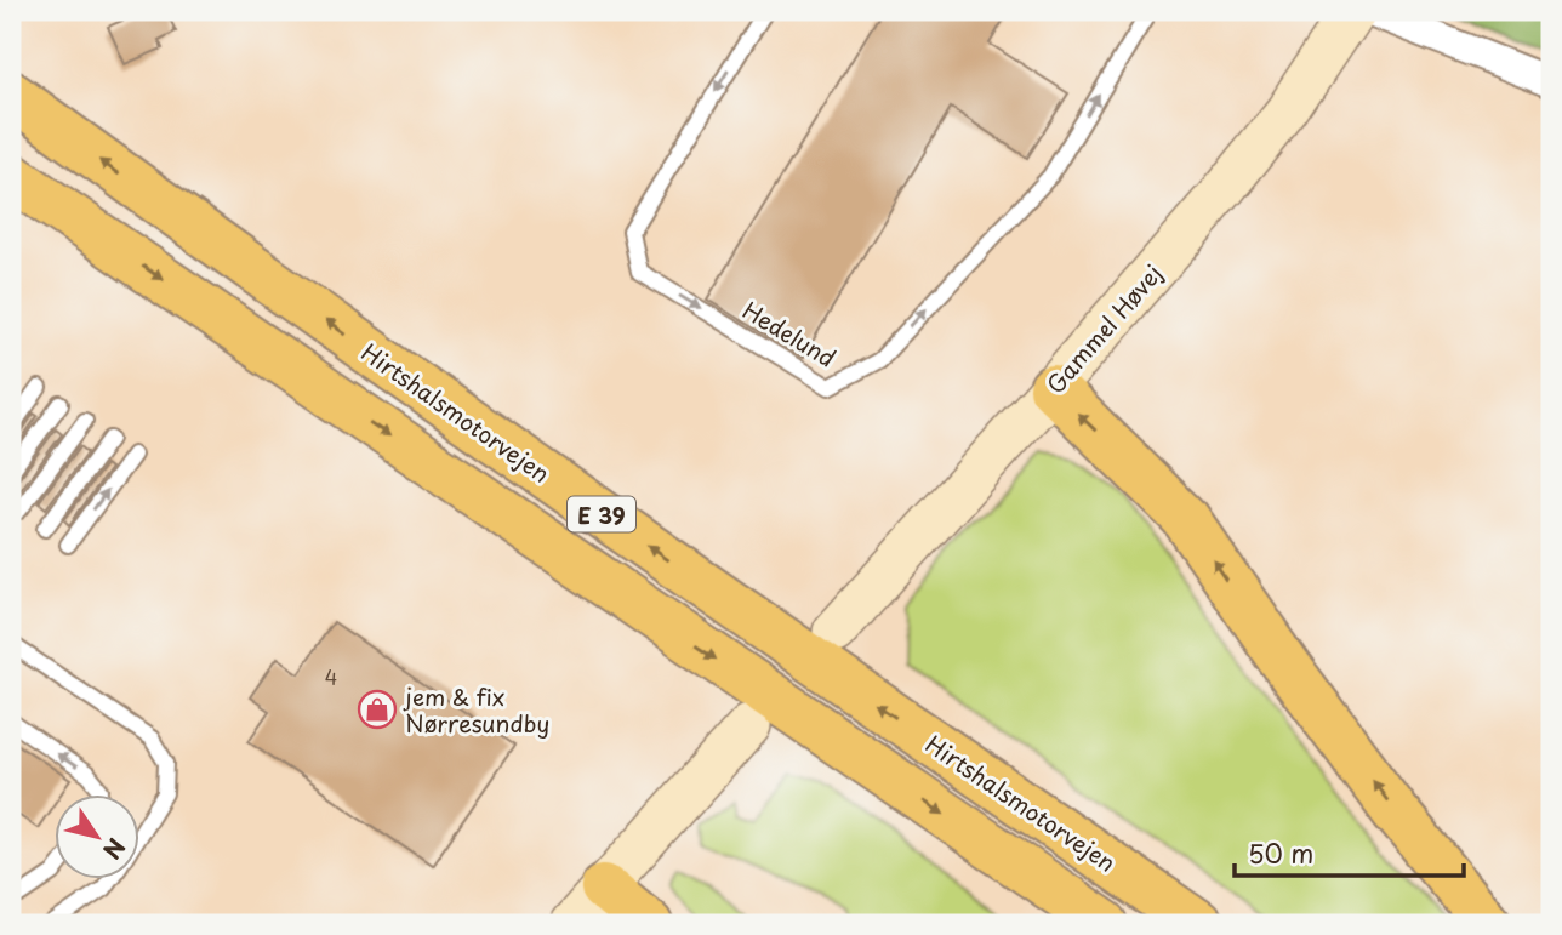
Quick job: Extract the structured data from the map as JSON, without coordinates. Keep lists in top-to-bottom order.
{
  "streets": {
    "highway": ["Hirtshalsmotorvejen", "E 39"],
    "street": ["Gammel Høvej"],
    "lane": ["Hedelund"]
  },
  "places": {
    "shop": ["jem & fix Nørresundby"]
  },
  "house_numbers": ["4"],
  "scale_bar": "50 m",
  "north": "bottom right"
}
